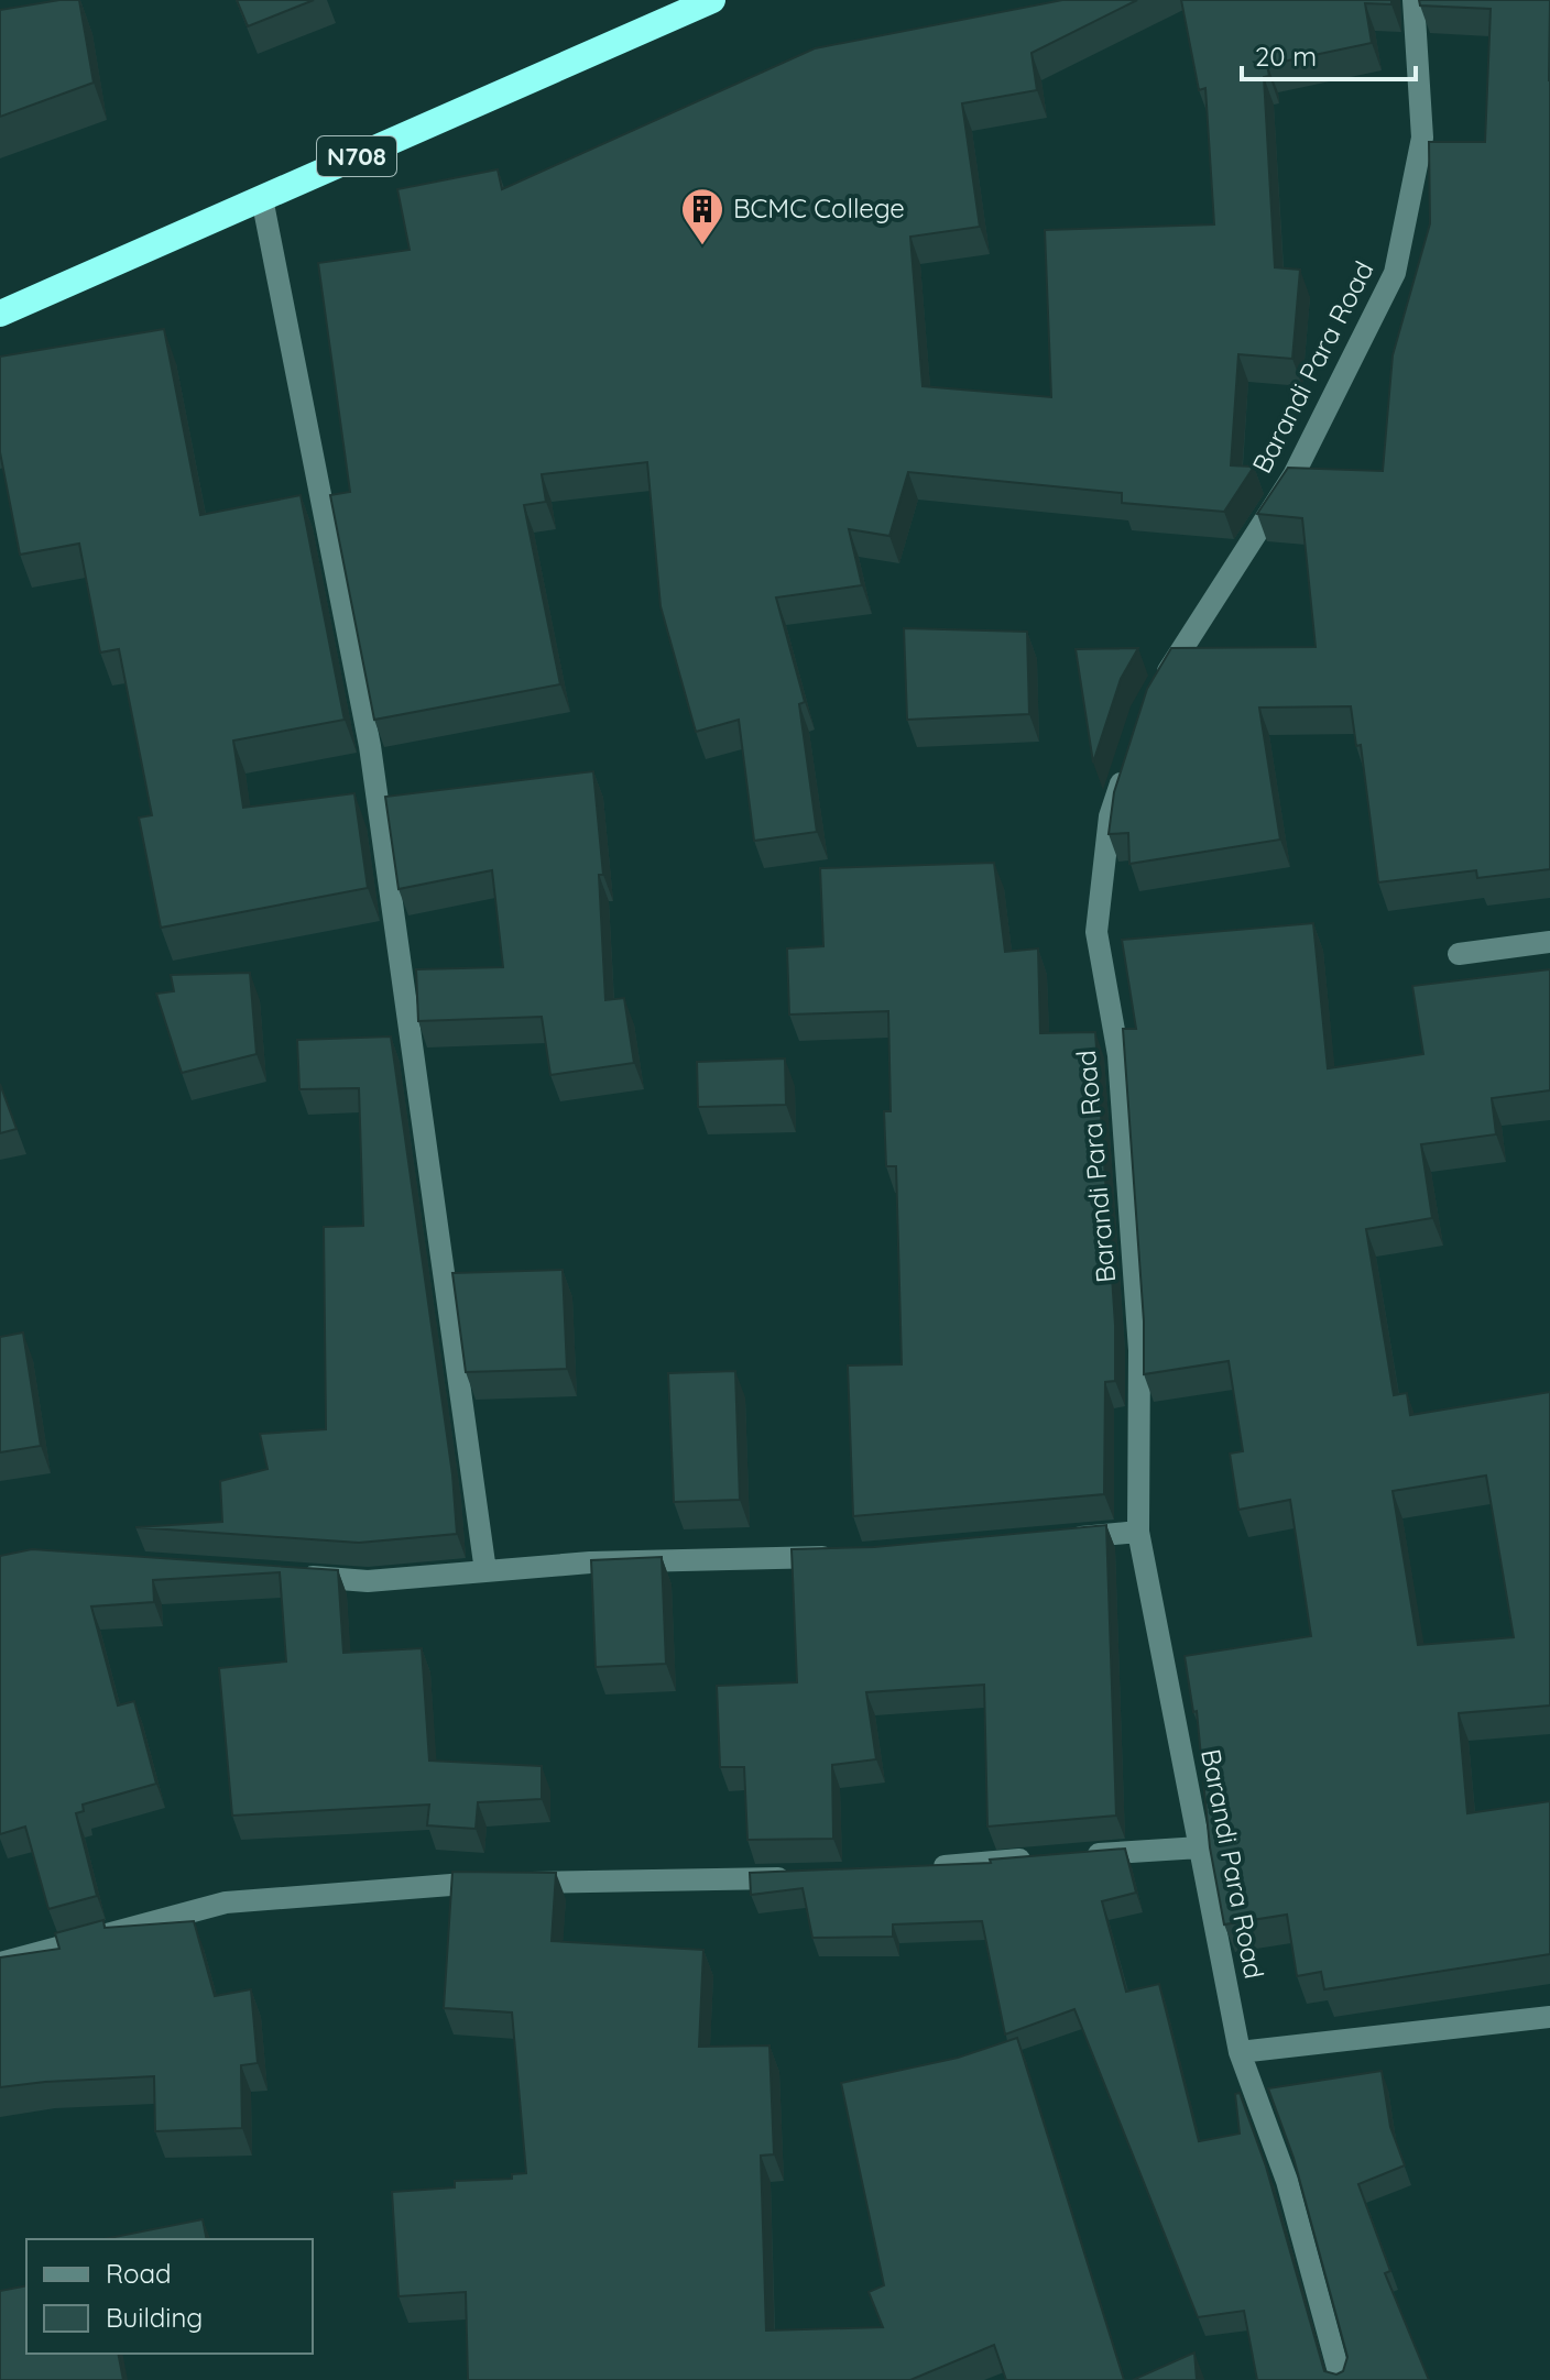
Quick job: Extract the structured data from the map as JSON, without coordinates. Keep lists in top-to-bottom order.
{
  "streets": {
    "highway": ["N708"],
    "street": ["Barandi Para Road"]
  },
  "places": {
    "building": ["BCMC College"]
  },
  "legend": ["Road", "Building"],
  "scale_bar": "20 m"
}
